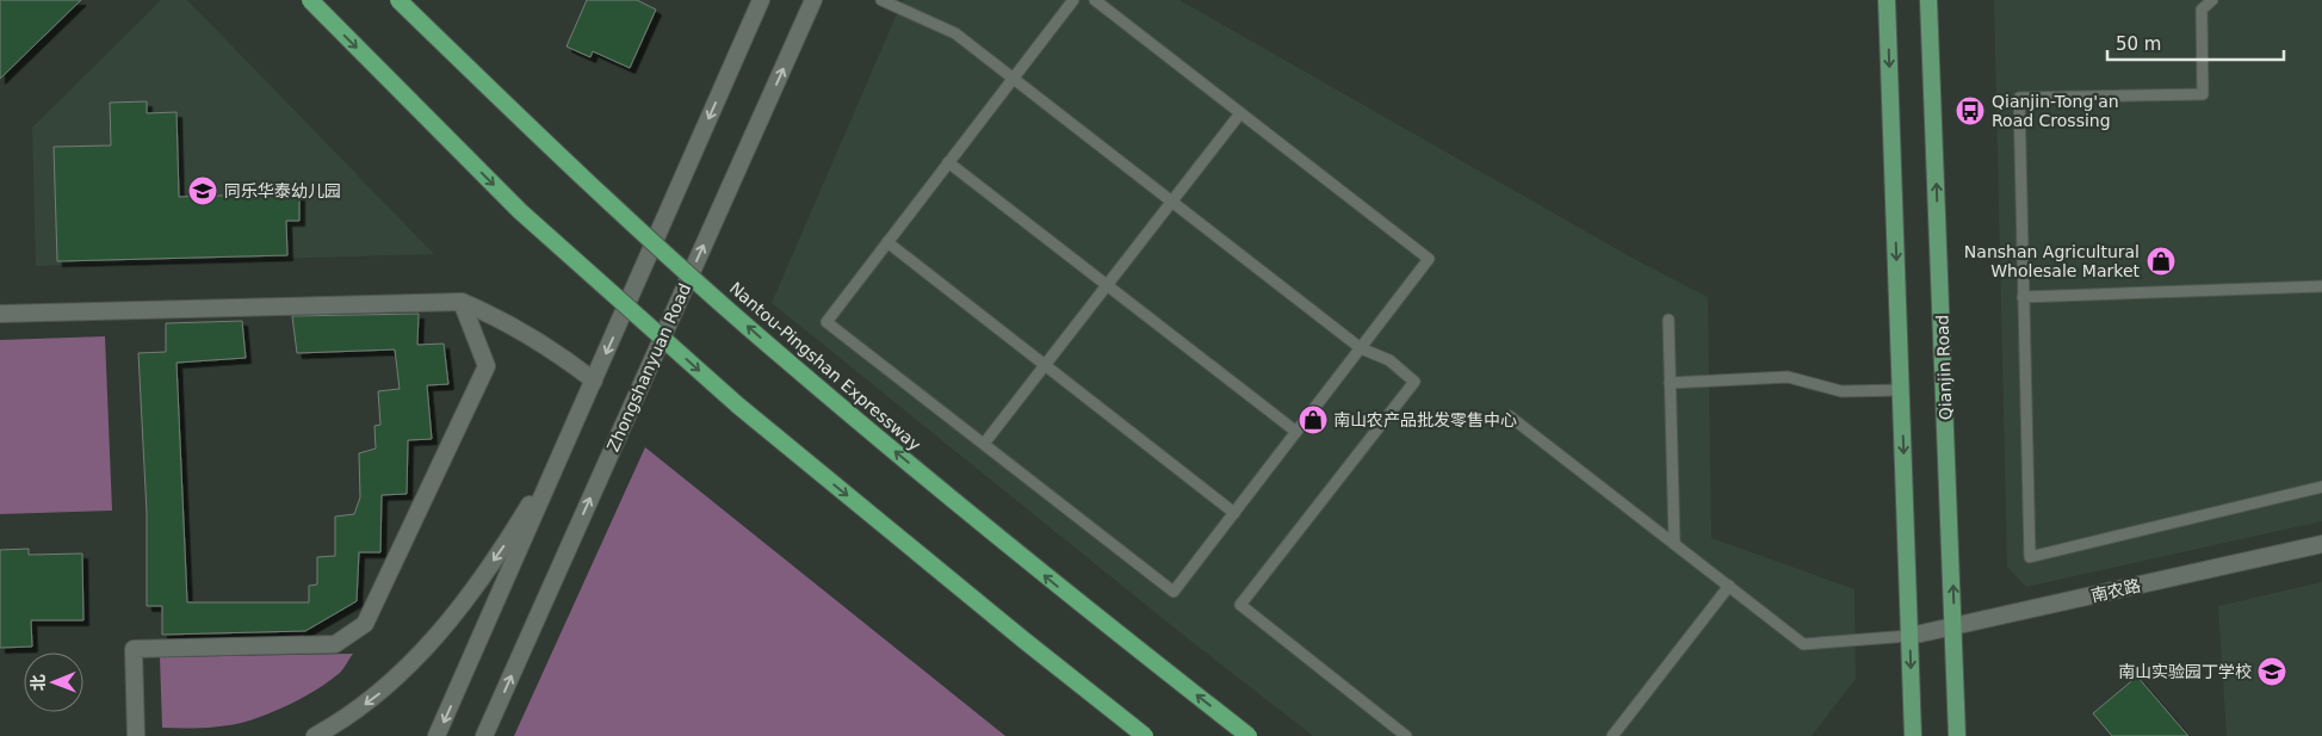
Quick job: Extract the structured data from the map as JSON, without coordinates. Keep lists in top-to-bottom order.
{
  "streets": {
    "highway": ["Nantou-Pingshan Expressway"],
    "main road": ["Zhongshanyuan Road", "Qianjin Road", "南农路"]
  },
  "crossings": [
    ["Qianjin Road", "南农路"]
  ],
  "places": {
    "bus stop": ["Qianjin-Tong'an Road Crossing"],
    "school or university": ["同乐华泰幼儿园", "南山实验园丁学校"],
    "shop": ["Nanshan Agricultural Wholesale Market", "南山农产品批发零售中心"]
  },
  "scale_bar": "50 m",
  "north": "left"
}
